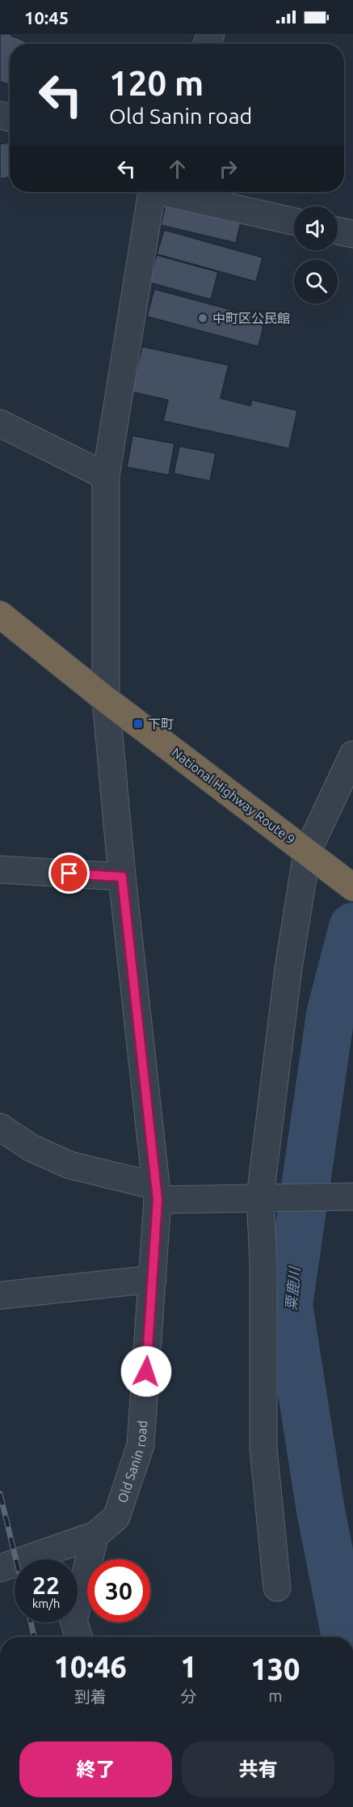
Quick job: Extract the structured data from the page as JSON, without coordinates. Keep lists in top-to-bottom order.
{
  "streets": {
    "highway": ["National Highway Route 9"],
    "street": ["Old Sanin road"]
  },
  "crossings": [
    ["National Highway Route 9", "Old Sanin road"]
  ],
  "water": ["粟鹿川"],
  "places": {
    "other": ["中町区公民館"],
    "transit": ["下町"]
  },
  "page": {
    "status": "10:45",
    "turn": ["120 m", "Old Sanin road"],
    "speed": "22 km/h",
    "limit": "30",
    "eta": [
      "10:46",
      "到着",
      "1",
      "分",
      "130",
      "m"
    ],
    "buttons": ["終了", "共有"]
  }
}
